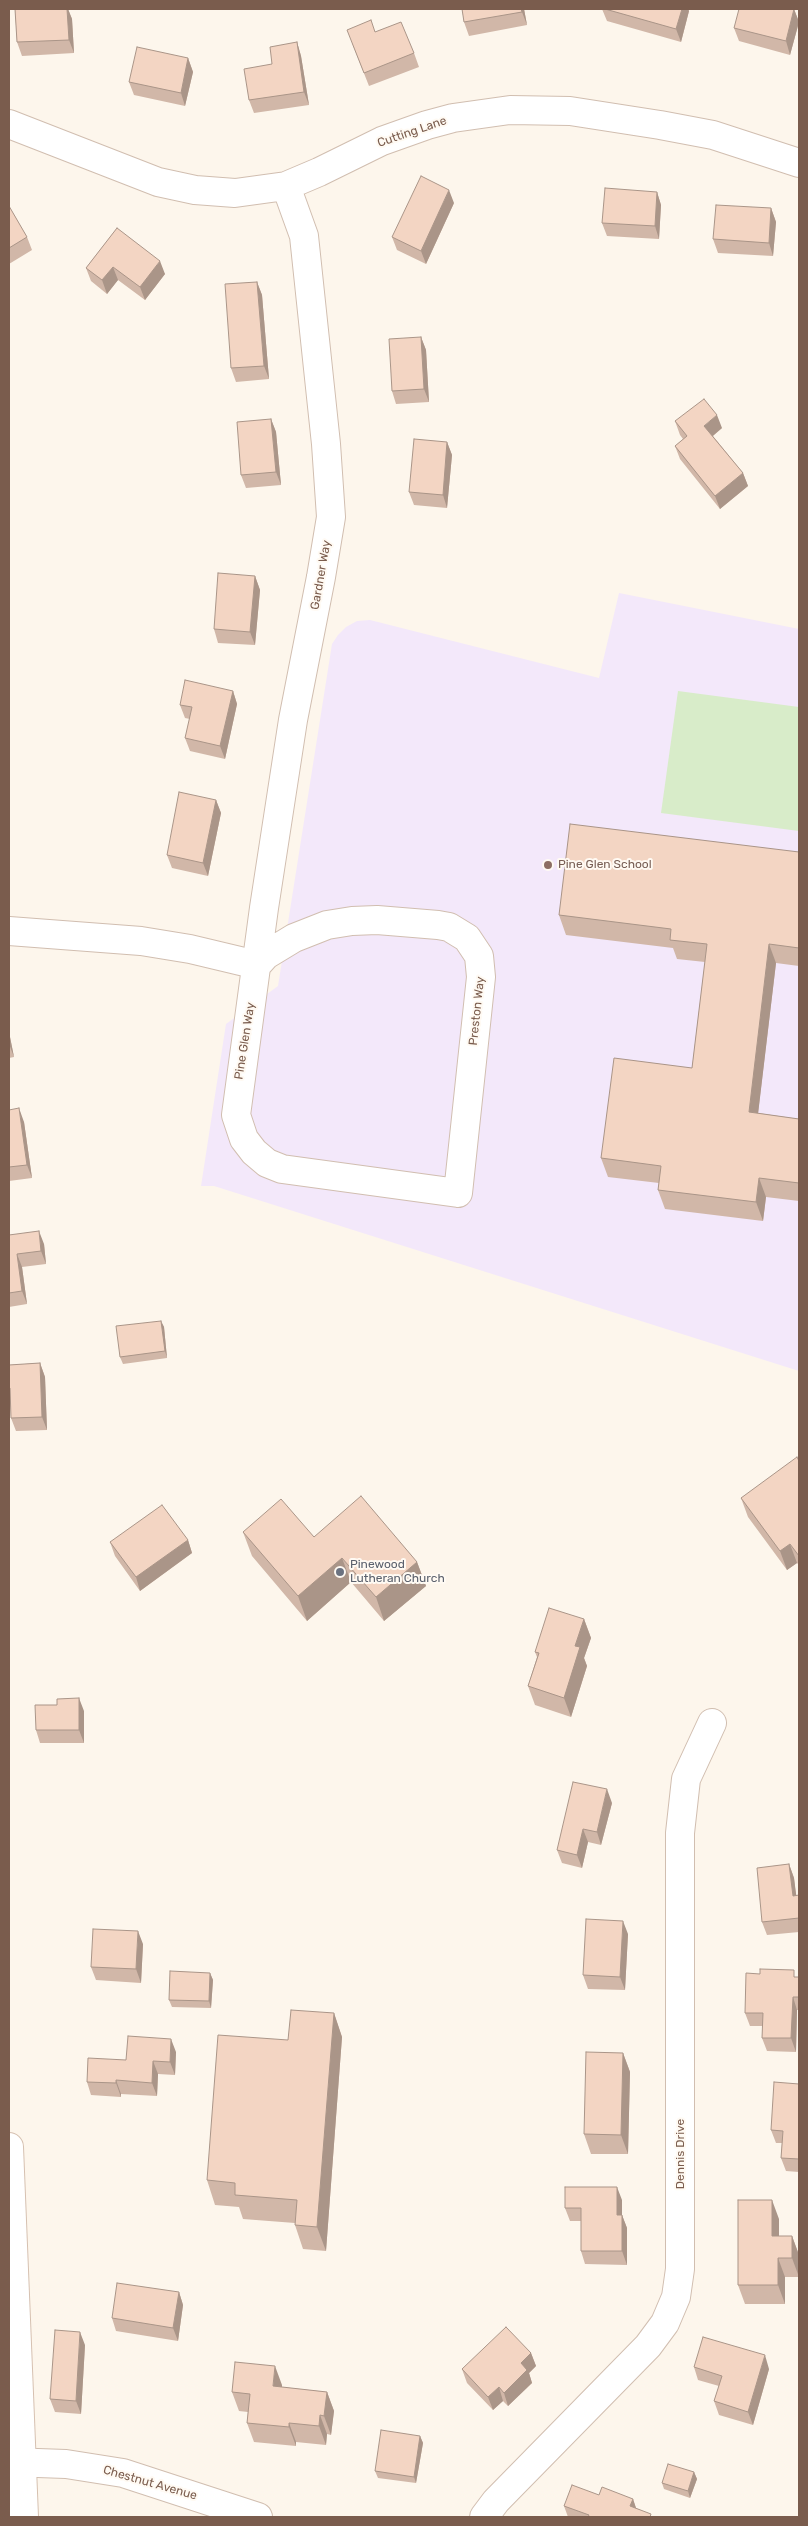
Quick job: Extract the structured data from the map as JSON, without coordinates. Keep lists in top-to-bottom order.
{
  "streets": {
    "street": [
      "Cutting Lane",
      "Gardner Way",
      "Preston Way",
      "Pine Glen Way",
      "Dennis Drive",
      "Chestnut Avenue"
    ]
  },
  "crossings": [
    ["Cutting Lane", "Gardner Way"],
    ["Gardner Way", "Preston Way"],
    ["Gardner Way", "Pine Glen Way"],
    ["Preston Way", "Pine Glen Way"]
  ],
  "places": ["Pine Glen School", "Pinewood Lutheran Church"]
}
